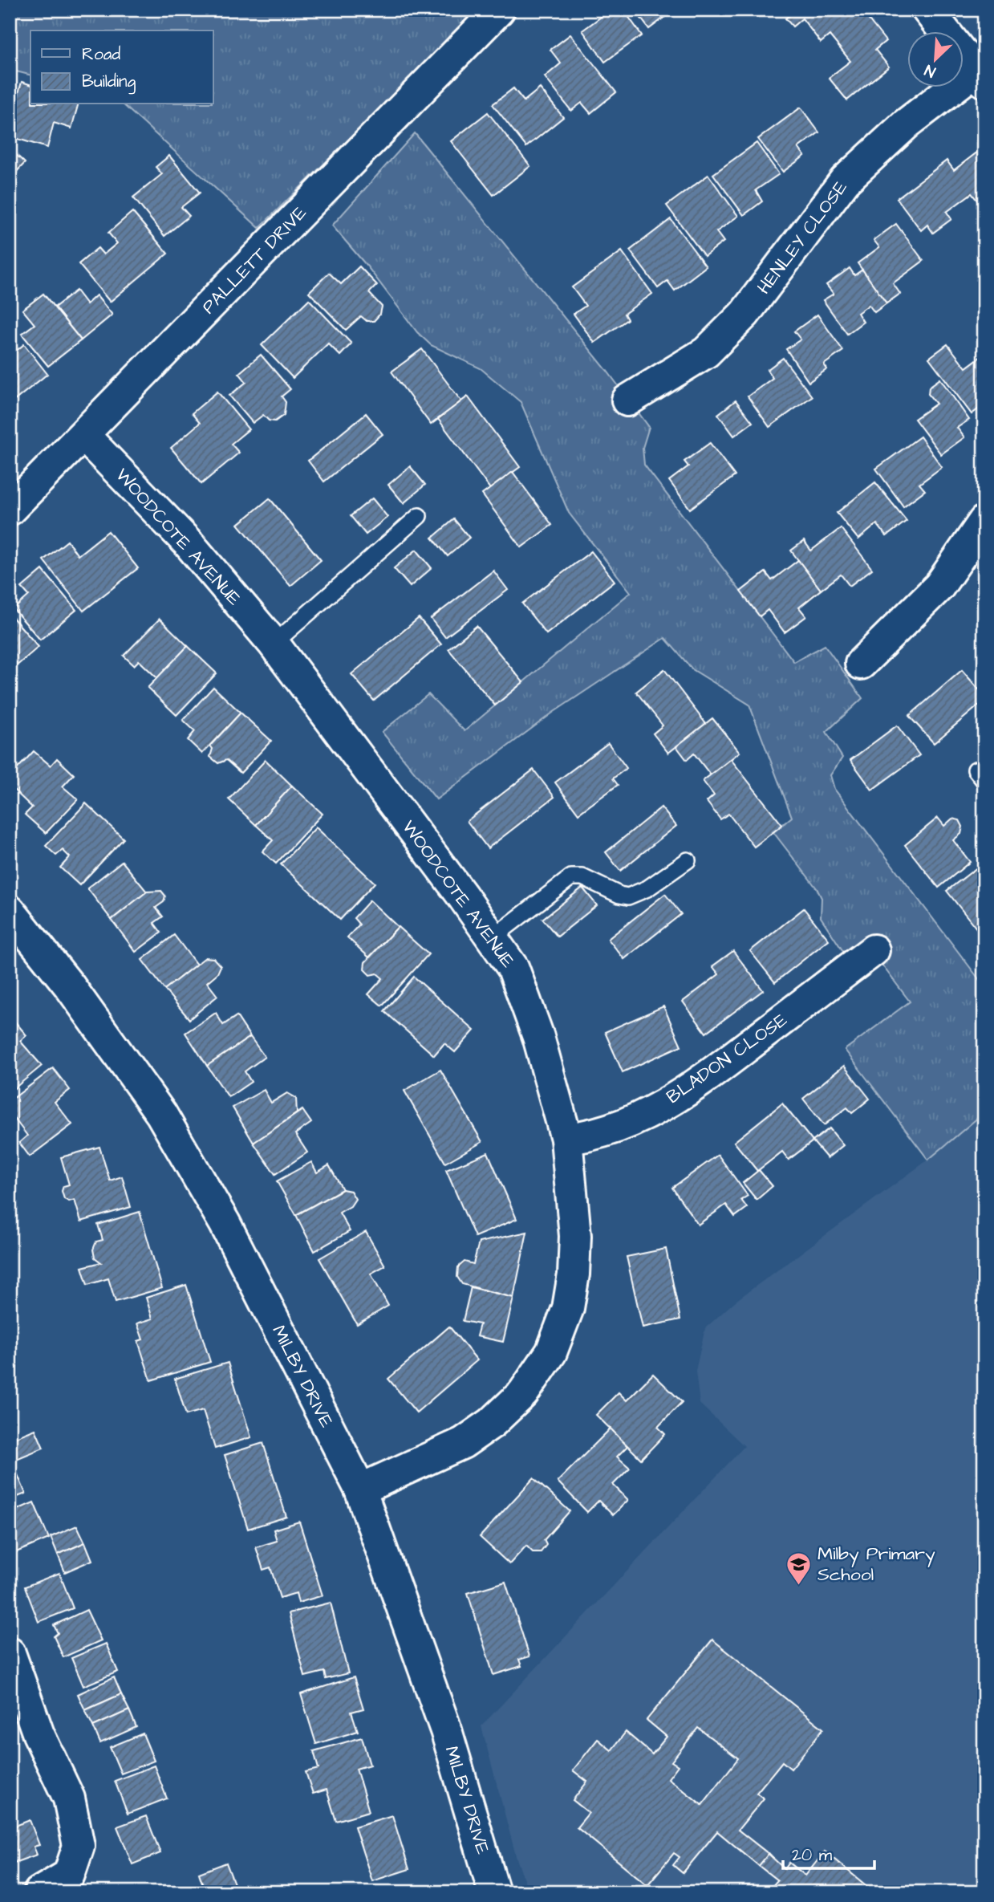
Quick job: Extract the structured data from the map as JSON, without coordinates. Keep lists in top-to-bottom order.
{
  "streets": {
    "street": [
      "HENLEY CLOSE",
      "PALLETT DRIVE",
      "WOODCOTE AVENUE",
      "BLADON CLOSE",
      "MILBY DRIVE"
    ]
  },
  "crossings": [
    ["PALLETT DRIVE", "WOODCOTE AVENUE"],
    ["WOODCOTE AVENUE", "BLADON CLOSE"],
    ["WOODCOTE AVENUE", "MILBY DRIVE"]
  ],
  "places": {
    "school or university": ["Milby Primary School"]
  },
  "legend": ["Road", "Building"],
  "scale_bar": "20 m",
  "north": "bottom left"
}
